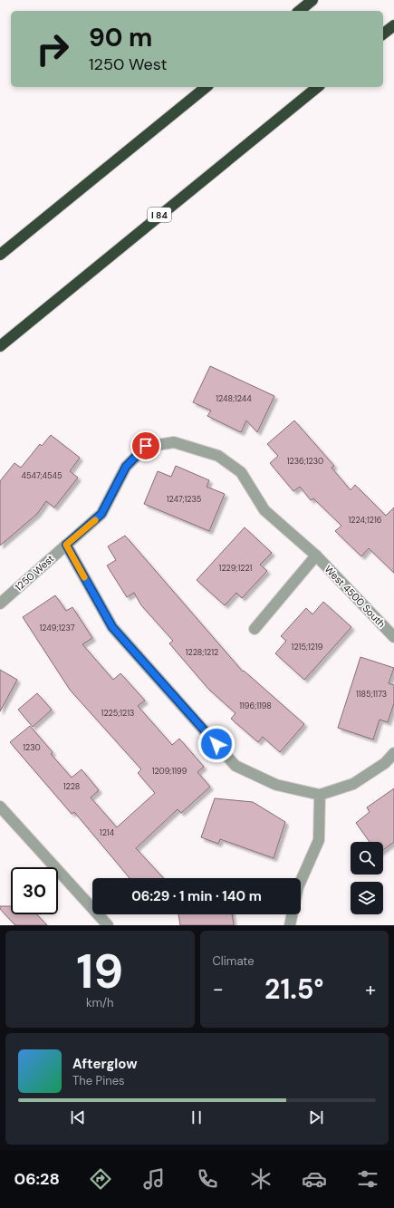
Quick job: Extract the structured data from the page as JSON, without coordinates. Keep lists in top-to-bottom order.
{
  "streets": {
    "highway": ["I 84"],
    "street": ["1250 West", "West 4500 South"]
  },
  "crossings": [
    ["1250 West", "West 4500 South"]
  ],
  "house_numbers": [
    "1248;1244",
    "1236;1230",
    "4547;4545",
    "1247;1235",
    "1224;1216",
    "1229;1221",
    "1249;1237",
    "1215;1219",
    "1228;1212",
    "1185;1173",
    "1196;1198",
    "1225;1213",
    "1230",
    "1209;1199",
    "1228",
    "1214"
  ],
  "page": {
    "turn": ["90 m", "1250 West"],
    "limit": "30",
    "trip": "06:29 · 1 min · 140 m",
    "tile": [
      ["19", "km/h"],
      "Climate"
    ],
    "heat": ["−", "21.5°", "+"],
    "song": ["Afterglow", "The Pines"],
    "tabs": "06:28"
  }
}
